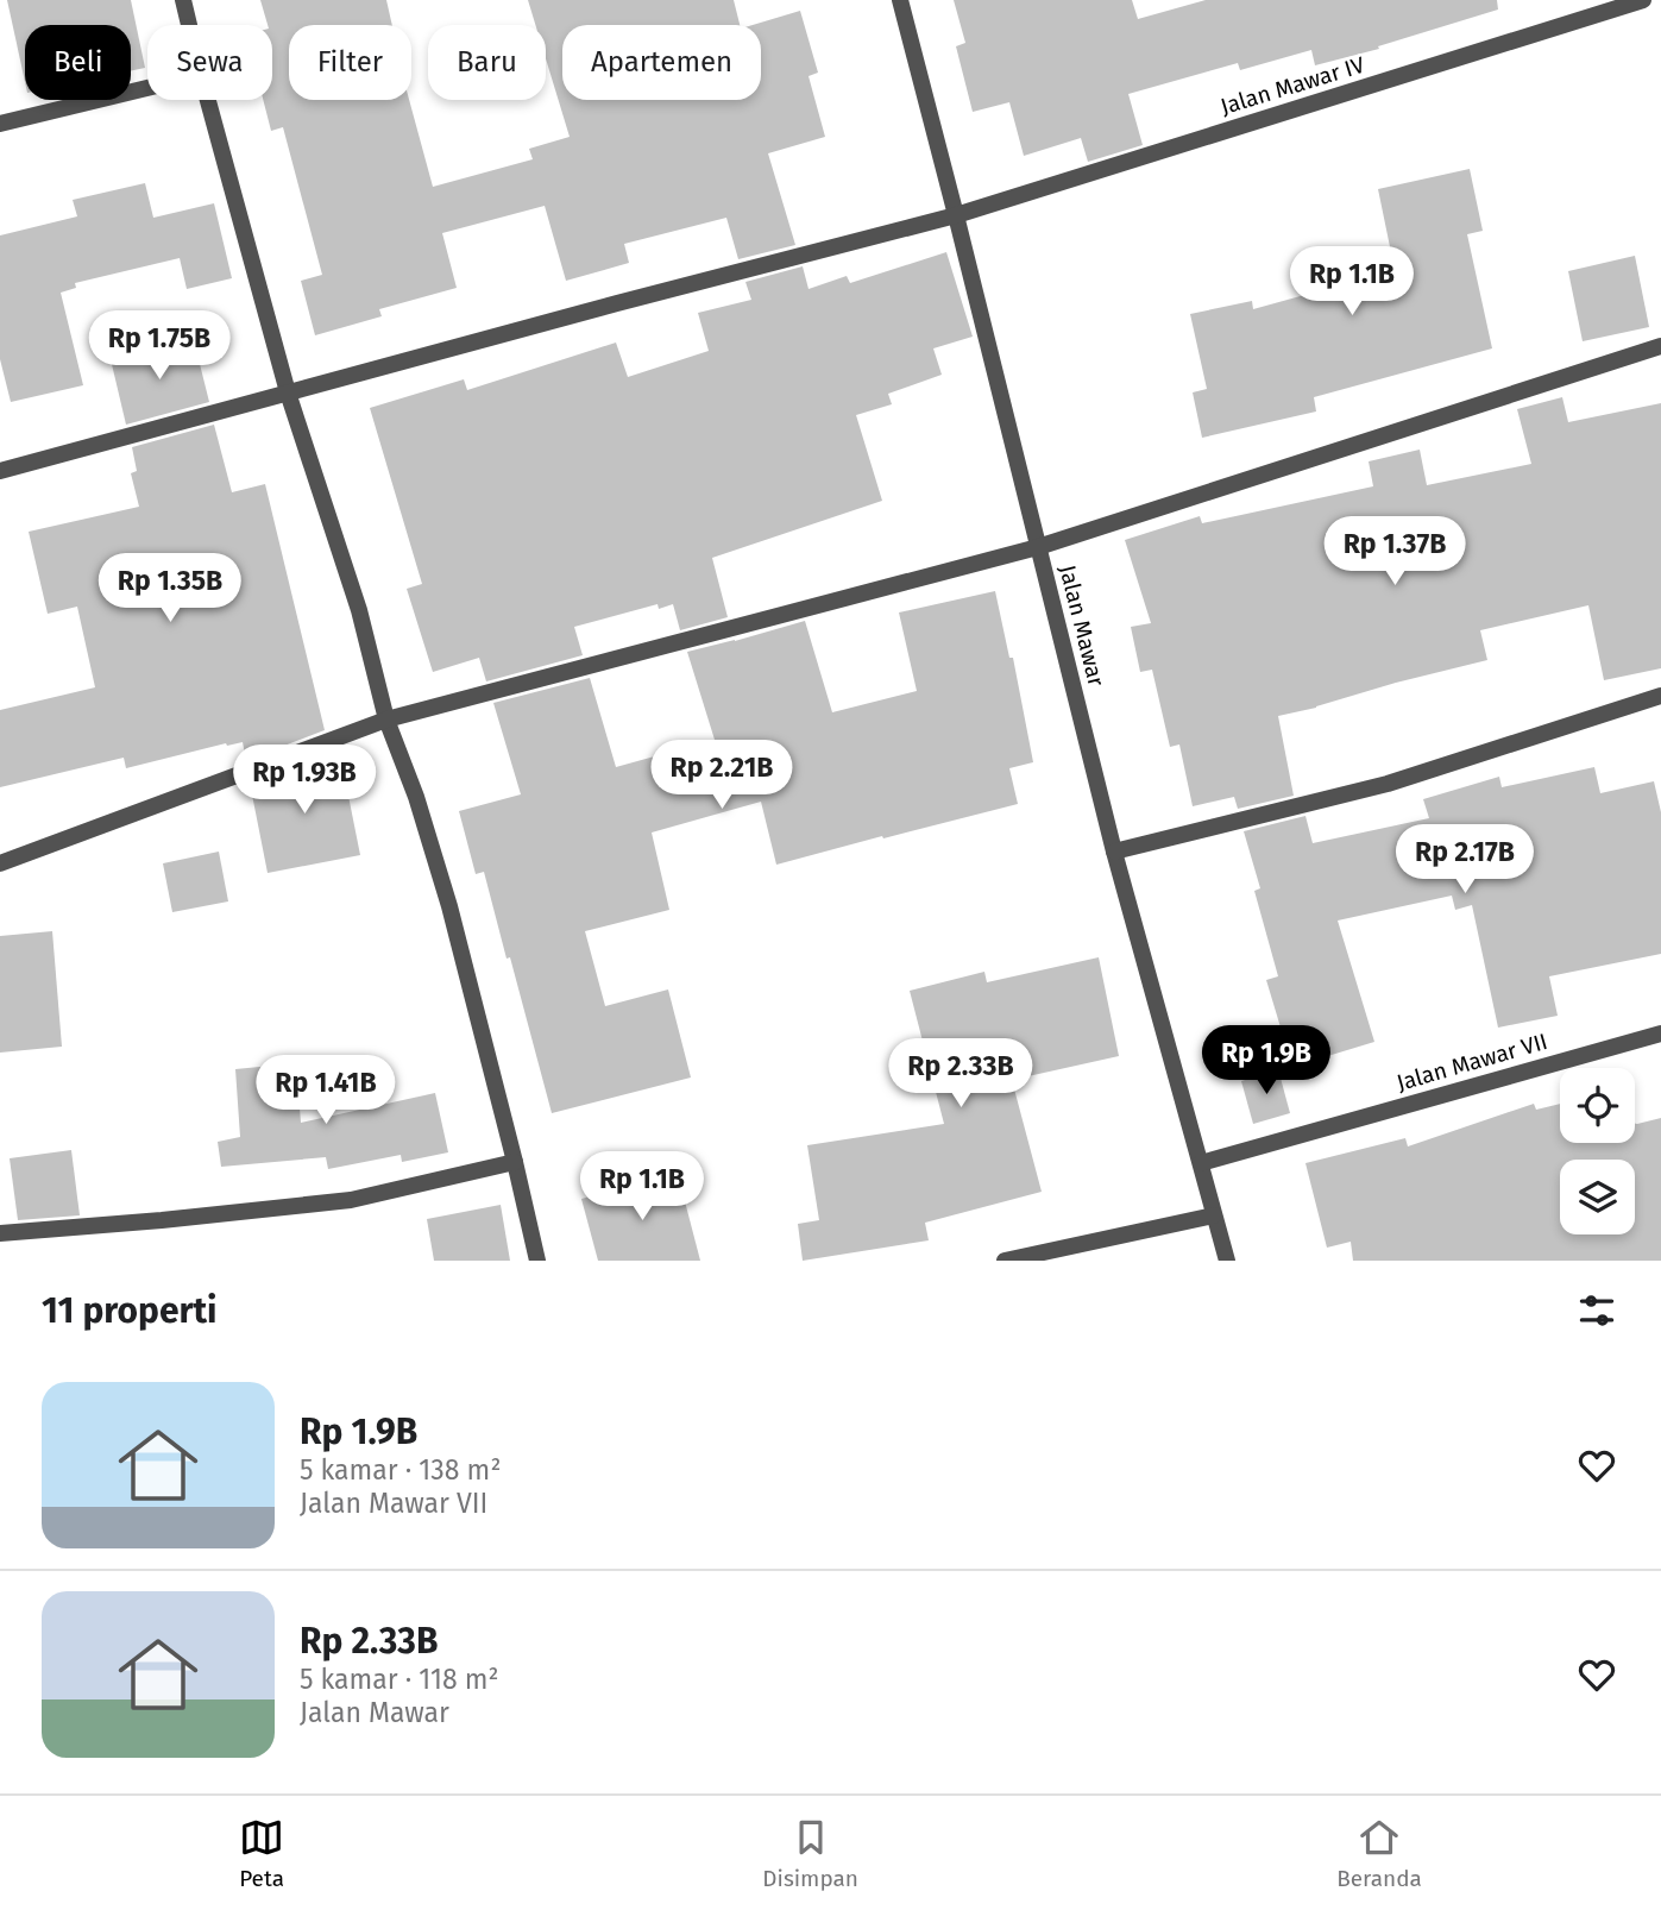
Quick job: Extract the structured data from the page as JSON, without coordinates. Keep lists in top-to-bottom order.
{
  "streets": {
    "street": ["Jalan Mawar IV", "Jalan Mawar", "Jalan Mawar VII"]
  },
  "crossings": [
    ["Jalan Mawar IV", "Jalan Mawar"],
    ["Jalan Mawar", "Jalan Mawar VII"]
  ],
  "page": {
    "chip": [
      "Beli",
      "Sewa",
      "Filter",
      "Baru",
      "Apartemen"
    ],
    "price": [
      "Rp 1.1B",
      "Rp 1.75B",
      "Rp 1.37B",
      "Rp 1.35B",
      "Rp 2.21B",
      "Rp 1.93B",
      "Rp 2.17B",
      "Rp 1.9B",
      "Rp 2.33B",
      "Rp 1.41B",
      "Rp 1.1B"
    ],
    "heading": "11 properti",
    "list": [
      {
        "name": "Rp 1.9B",
        "note": "5 kamar · 138 m² · Jalan Mawar VII"
      },
      {
        "name": "Rp 2.33B",
        "note": "5 kamar · 118 m² · Jalan Mawar"
      }
    ],
    "tabs": ["Peta", "Disimpan", "Beranda"]
  }
}
